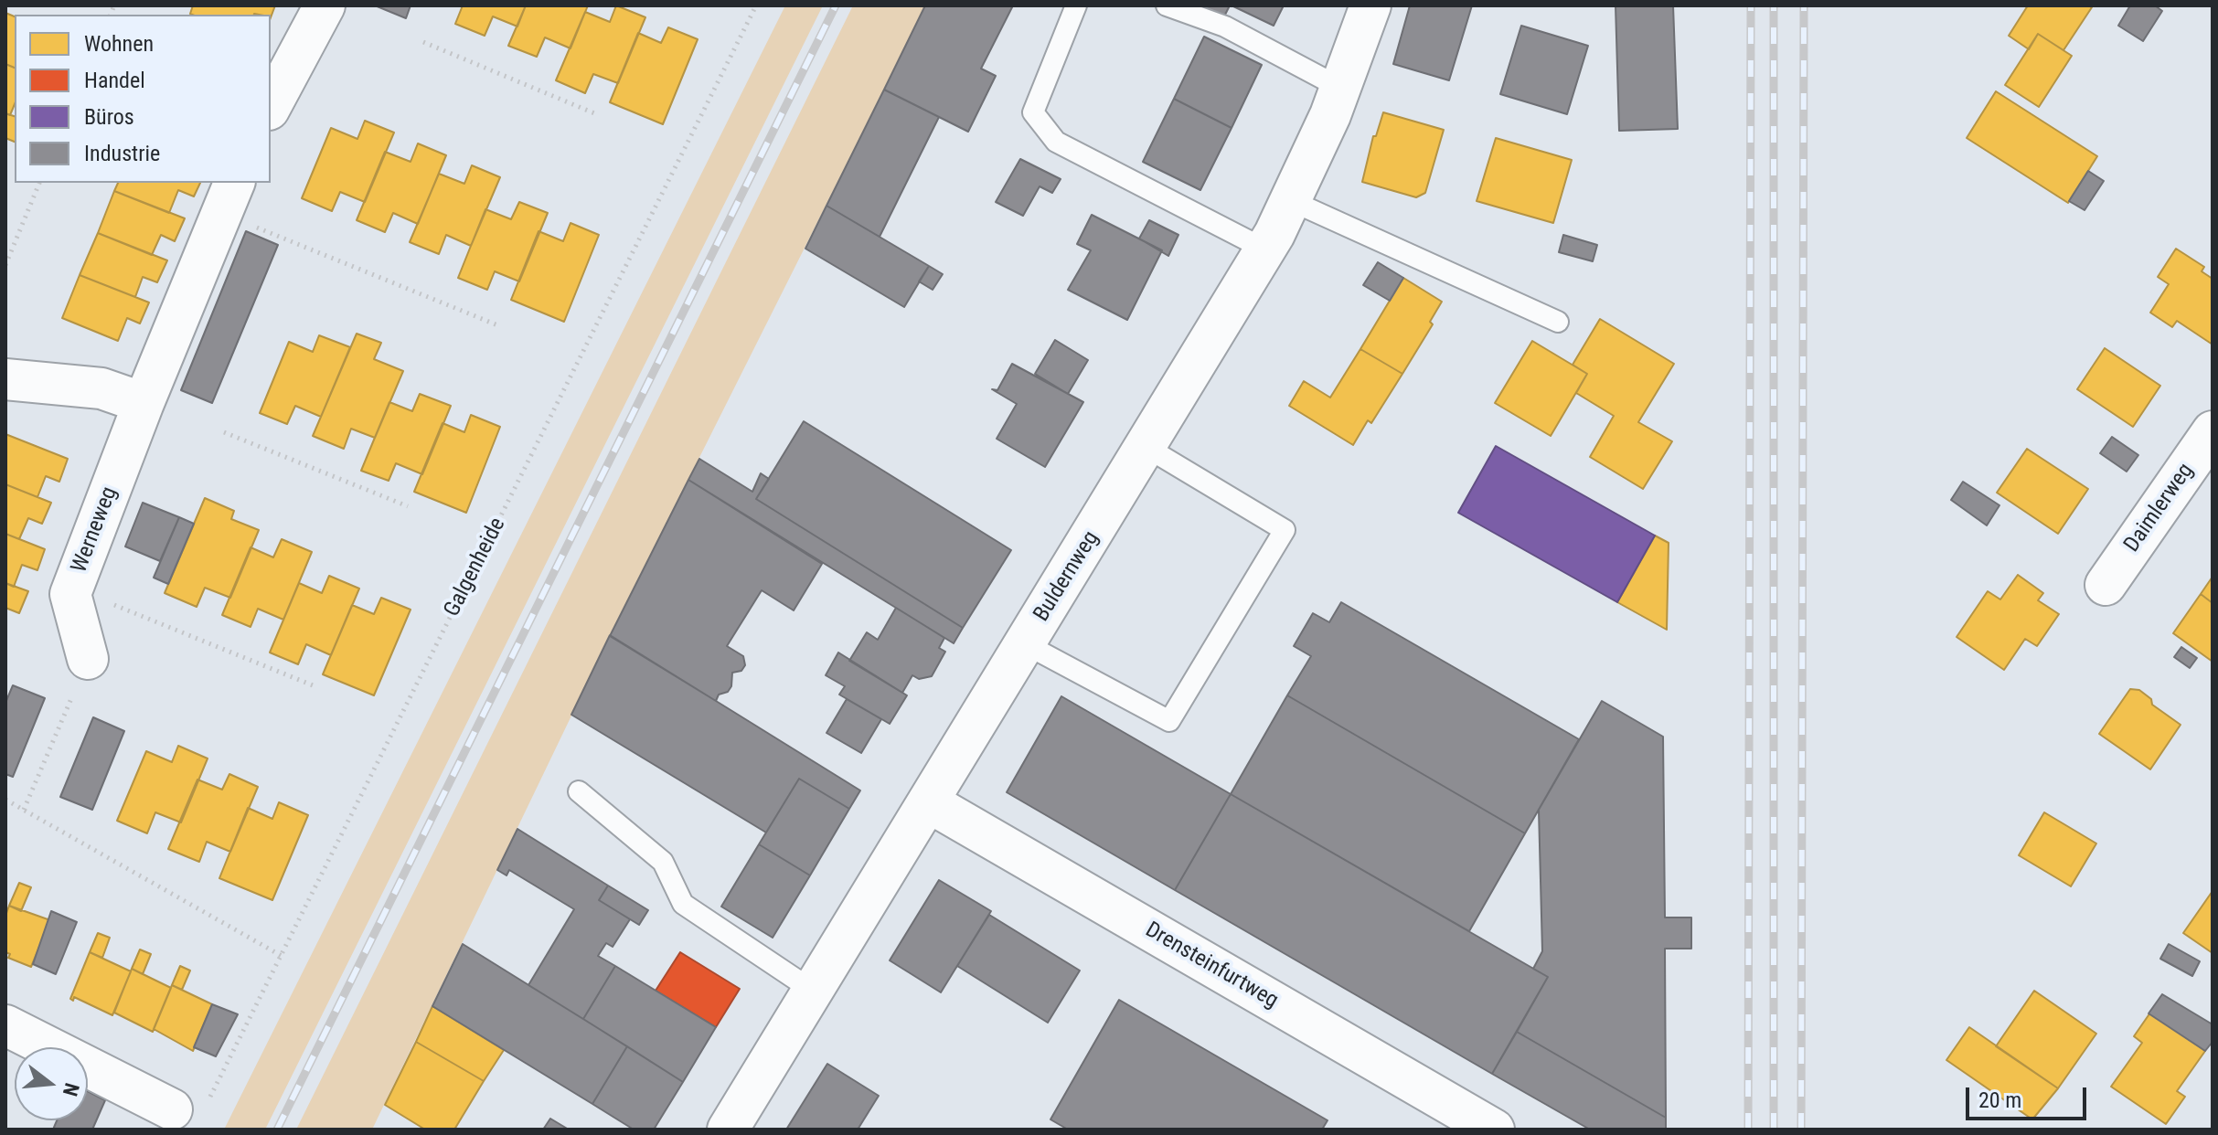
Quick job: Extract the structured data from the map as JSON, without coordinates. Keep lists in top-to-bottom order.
{
  "streets": {
    "street": [
      "Daimlerweg",
      "Werneweg",
      "Buldernweg",
      "Drensteinfurtweg"
    ],
    "path": ["Galgenheide"]
  },
  "crossings": [
    ["Buldernweg", "Drensteinfurtweg"]
  ],
  "legend": [
    "Wohnen",
    "Handel",
    "Büros",
    "Industrie"
  ],
  "scale_bar": "20 m",
  "north": "right"
}
